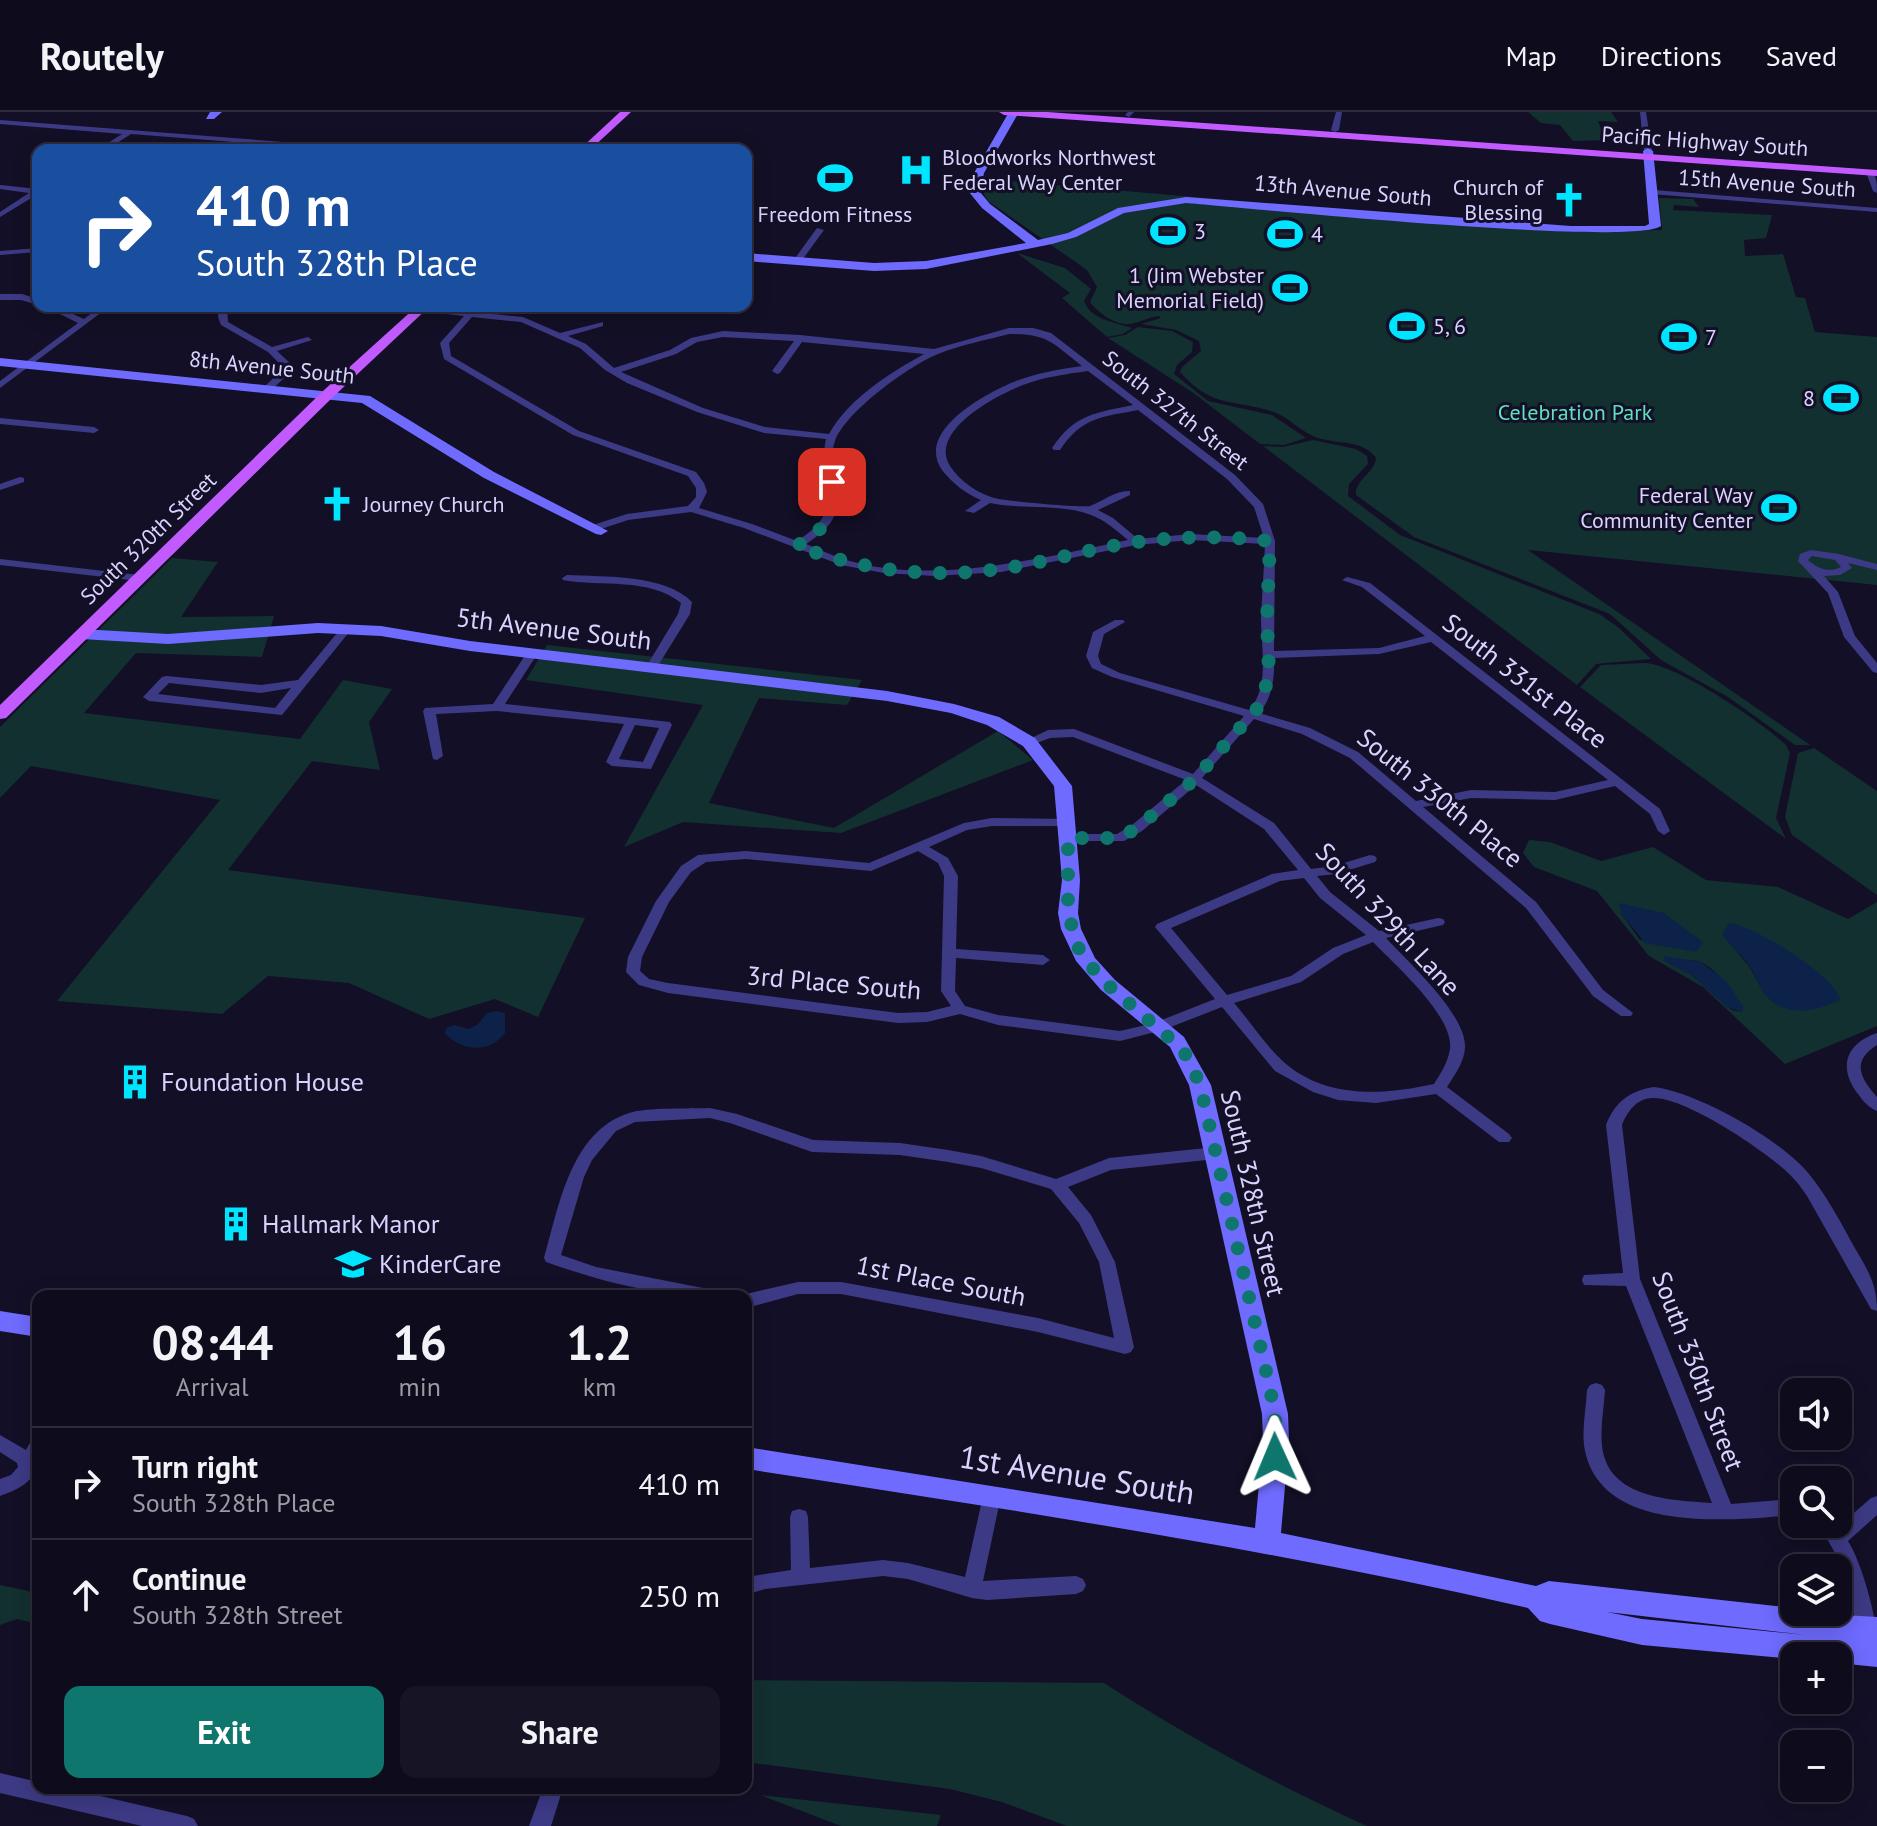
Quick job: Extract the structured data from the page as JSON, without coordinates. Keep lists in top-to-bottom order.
{
  "streets": {
    "main road": ["Pacific Highway South", "South 320th Street"],
    "street": [
      "15th Avenue South",
      "13th Avenue South",
      "8th Avenue South",
      "South 327th Street",
      "5th Avenue South",
      "South 331st Place",
      "South 330th Place",
      "South 329th Lane",
      "3rd Place South",
      "South 328th Street",
      "1st Place South",
      "South 330th Street",
      "1st Avenue South"
    ]
  },
  "crossings": [
    ["15th Avenue South", "13th Avenue South"],
    ["8th Avenue South", "South 320th Street"],
    ["South 320th Street", "5th Avenue South"],
    ["5th Avenue South", "South 329th Lane"],
    ["5th Avenue South", "South 328th Street"],
    ["South 329th Lane", "3rd Place South"],
    ["South 329th Lane", "South 328th Street"],
    ["3rd Place South", "South 328th Street"],
    ["South 328th Street", "1st Avenue South"]
  ],
  "parks": ["Celebration Park"],
  "places": {
    "hospital": ["Bloodworks Northwest Federal Way Center"],
    "sports": [
      "Freedom Fitness",
      "3",
      "4",
      "1 (Jim Webster Memorial Field)",
      "5, 6",
      "7",
      "8",
      "Federal Way Community Center"
    ],
    "church": ["Church of Blessing", "Journey Church"],
    "building": ["Foundation House", "Hallmark Manor"],
    "school or university": ["KinderCare"]
  },
  "page": {
    "header": "Routely",
    "nav": ["Map", "Directions", "Saved"],
    "turn": ["410 m", "South 328th Place"],
    "eta": [
      "08:44",
      "Arrival",
      "16",
      "min",
      "1.2",
      "km"
    ],
    "map_buttons": ["+", "−"],
    "list": [
      {
        "name": "Turn right",
        "note": "South 328th Place",
        "value": "410 m"
      },
      {
        "name": "Continue",
        "note": "South 328th Street",
        "value": "250 m"
      }
    ],
    "buttons": ["Exit", "Share"]
  }
}
